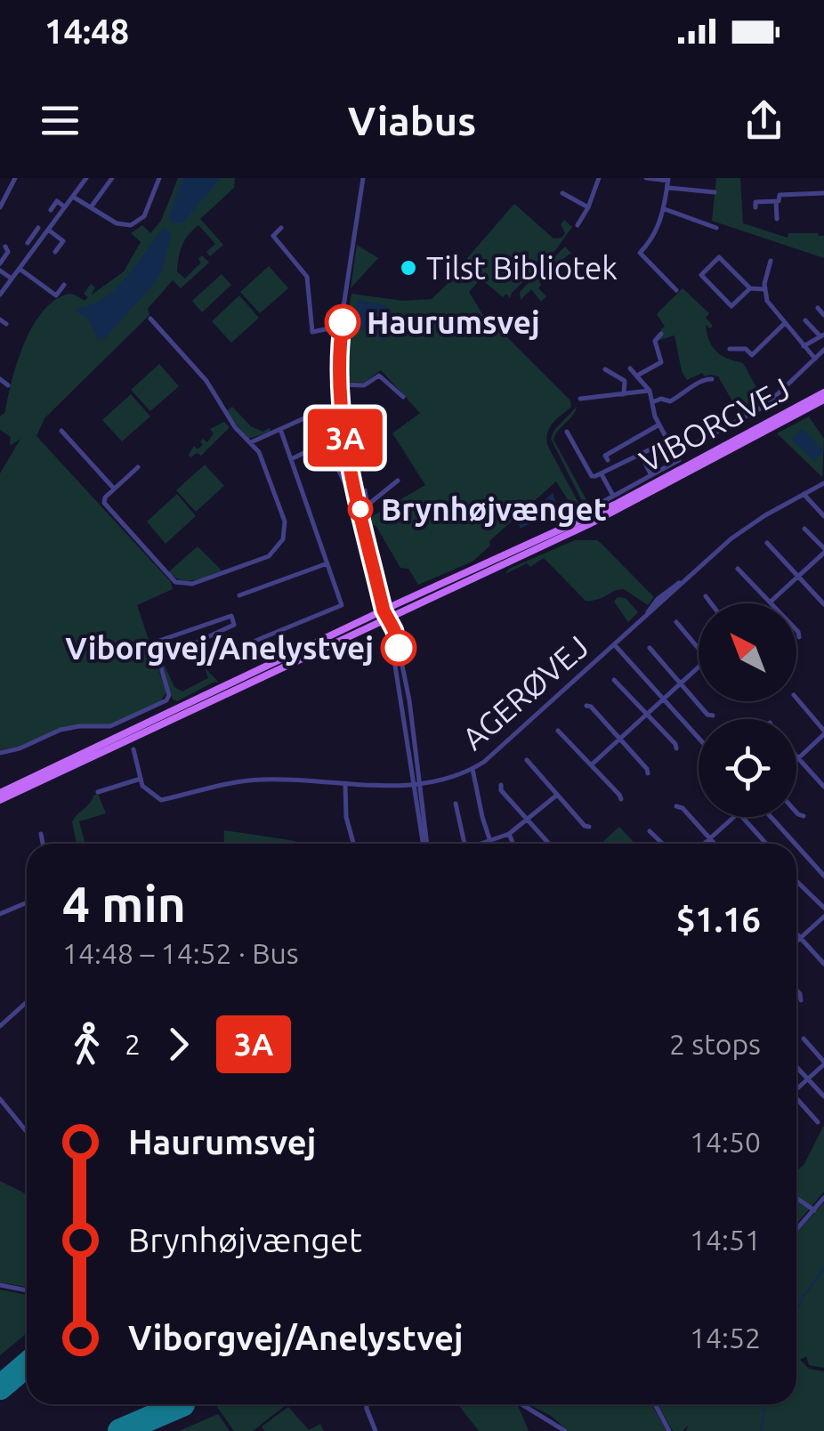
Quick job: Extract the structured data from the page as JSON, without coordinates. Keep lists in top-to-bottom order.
{
  "streets": {
    "main road": ["VIBORGVEJ"],
    "street": ["AGERØVEJ"]
  },
  "places": [
    "Tilst Bibliotek",
    "Haurumsvej",
    "Brynhøjvænget",
    "Viborgvej/Anelystvej"
  ],
  "lines": ["bus line 3A"],
  "north": "top left",
  "page": {
    "status": "14:48",
    "header": "Viabus",
    "on_map": "3A",
    "heading": ["4 min", "14:48 – 14:52 · Bus", "$1.16"],
    "legs": ["2", "3A", "2 stops"],
    "list": [
      {
        "name": "Haurumsvej",
        "value": "14:50"
      },
      {
        "name": "Brynhøjvænget",
        "value": "14:51"
      },
      {
        "name": "Viborgvej/Anelystvej",
        "value": "14:52"
      }
    ]
  }
}
